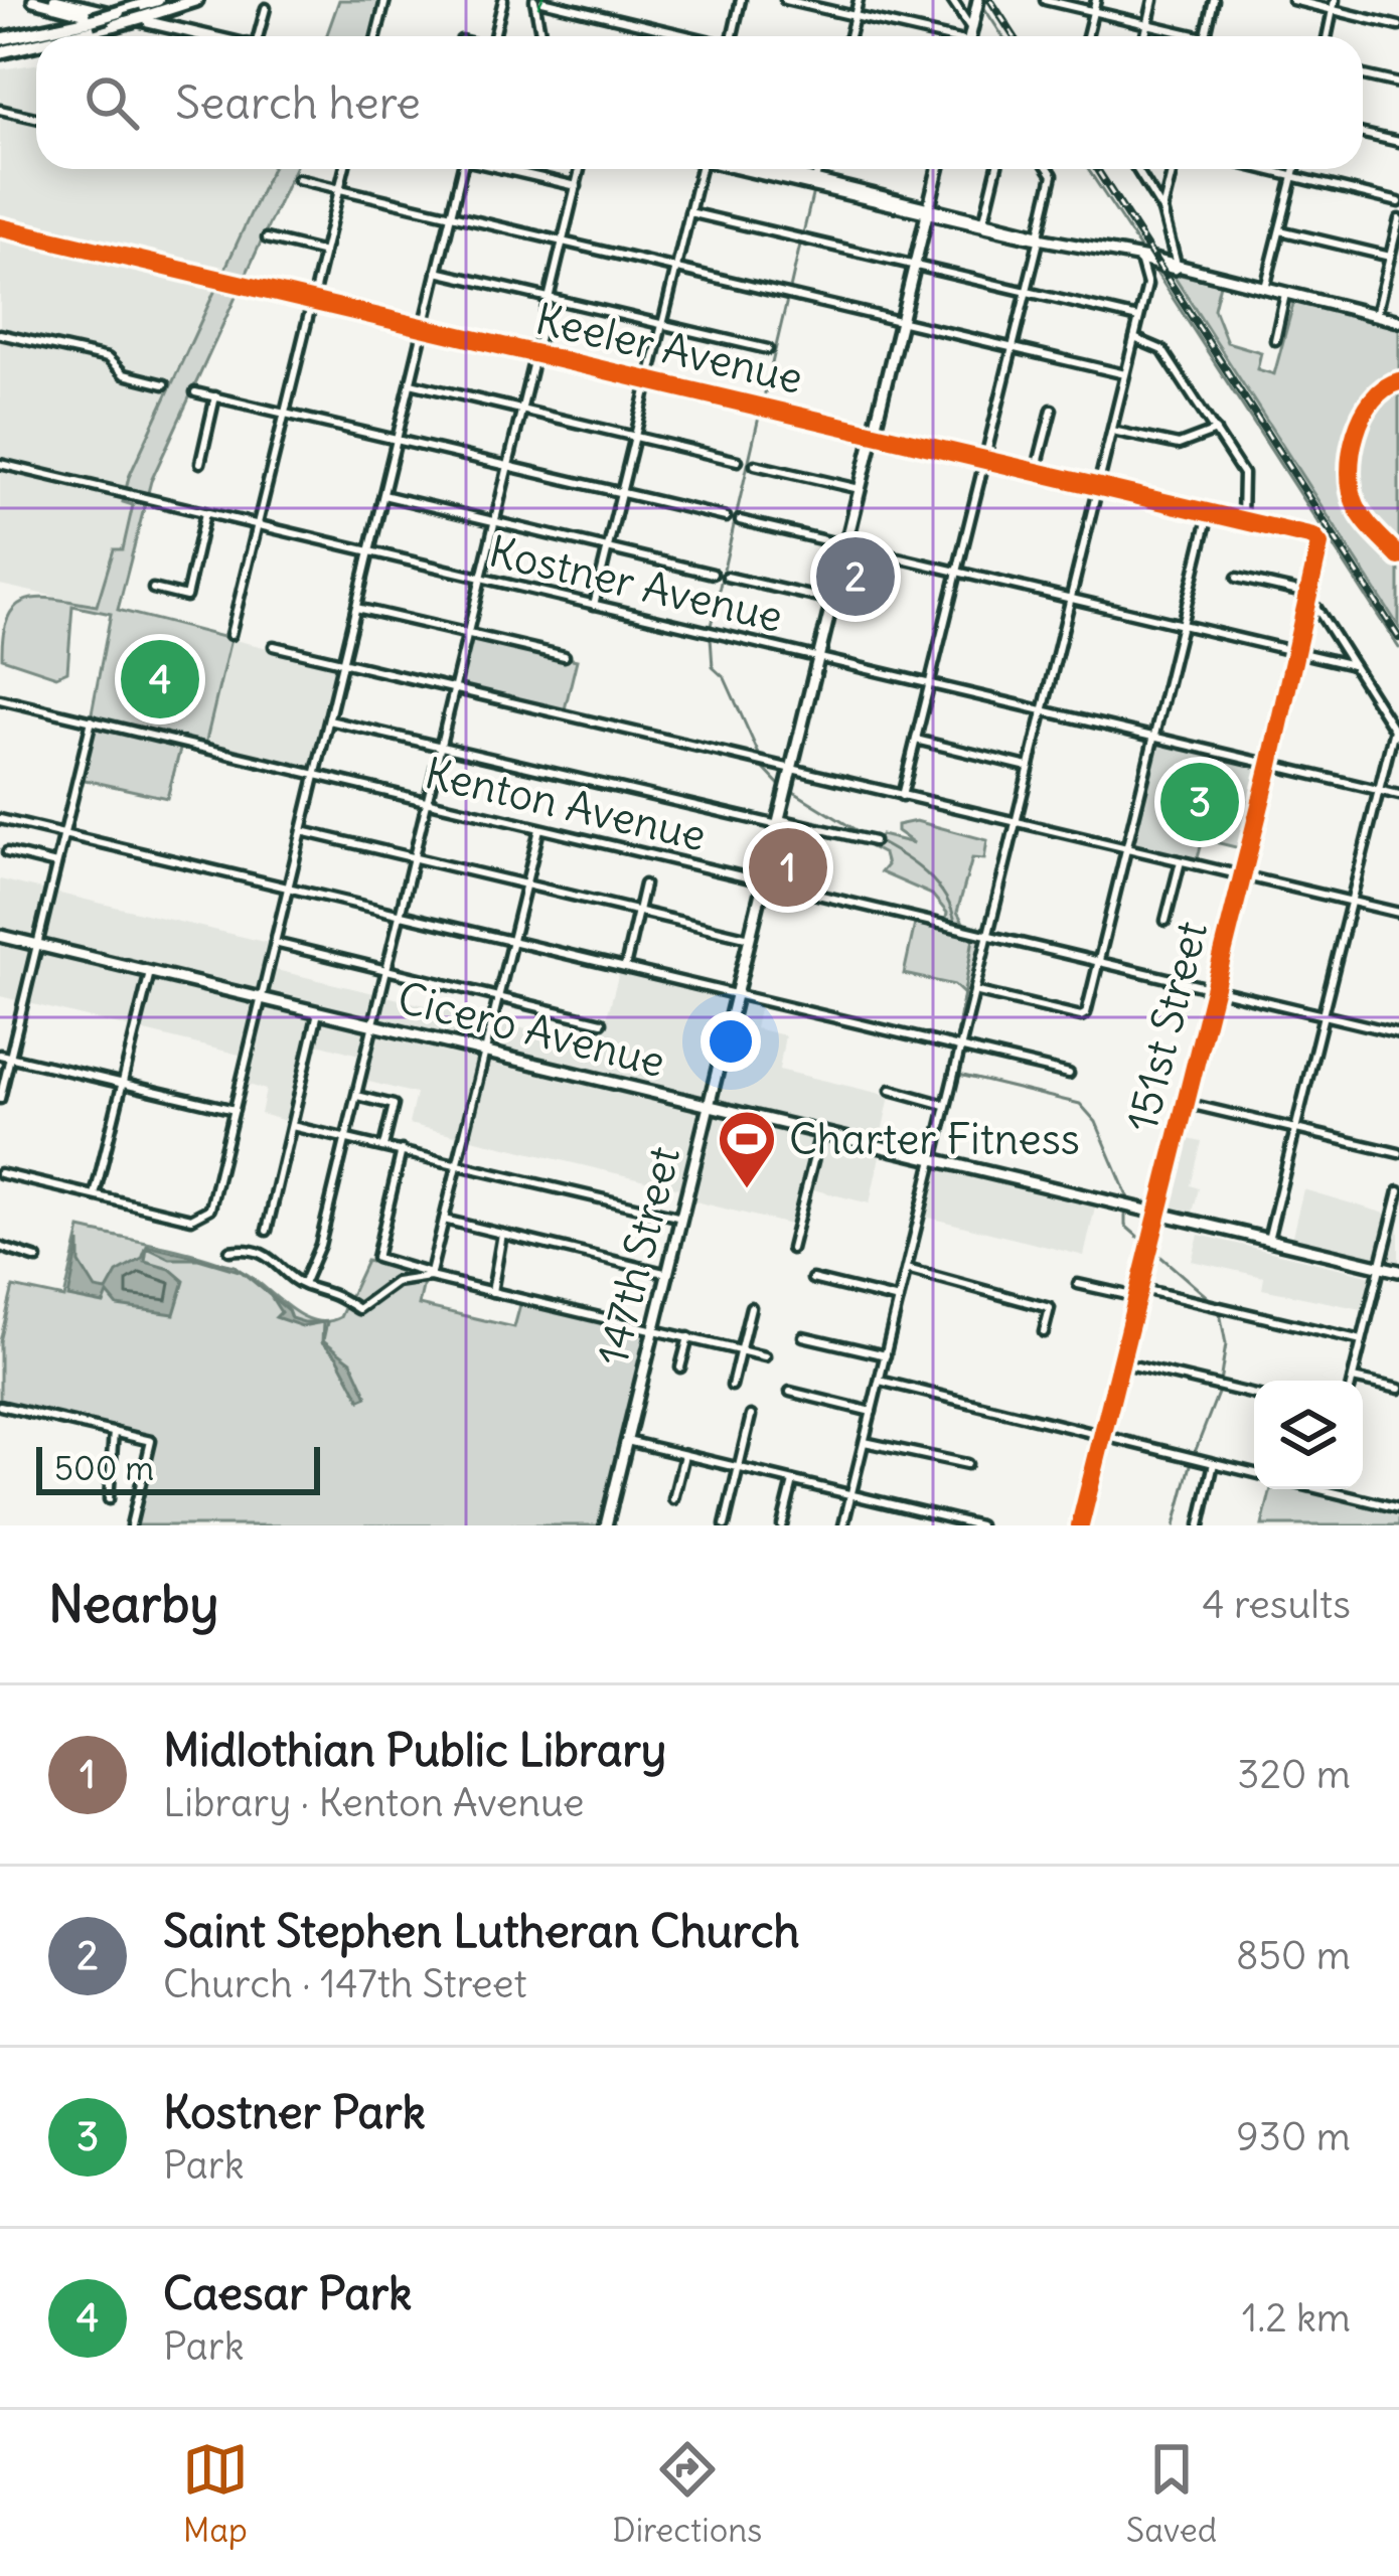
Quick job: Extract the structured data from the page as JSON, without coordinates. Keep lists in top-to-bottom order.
{
  "streets": {
    "main road": ["Cicero Avenue", "147th Street"],
    "street": [
      "Keeler Avenue",
      "Kostner Avenue",
      "Kenton Avenue",
      "151st Street"
    ]
  },
  "crossings": [
    ["Keeler Avenue", "151st Street"],
    ["Keeler Avenue", "147th Street"],
    ["Kostner Avenue", "151st Street"],
    ["Kostner Avenue", "147th Street"],
    ["Kenton Avenue", "151st Street"],
    ["Kenton Avenue", "147th Street"],
    ["151st Street", "Cicero Avenue"],
    ["Cicero Avenue", "147th Street"]
  ],
  "places": {
    "sports": ["Charter Fitness"]
  },
  "scale_bar": "500 m",
  "page": {
    "search": "Search here",
    "pins": [
      "2",
      "4",
      "3",
      "1"
    ],
    "scale": "500 m",
    "heading": ["Nearby", "4 results"],
    "list": [
      {
        "mark": "1",
        "name": "Midlothian Public Library",
        "note": "Library · Kenton Avenue",
        "value": "320 m"
      },
      {
        "mark": "2",
        "name": "Saint Stephen Lutheran Church",
        "note": "Church · 147th Street",
        "value": "850 m"
      },
      {
        "mark": "3",
        "name": "Kostner Park",
        "note": "Park",
        "value": "930 m"
      },
      {
        "mark": "4",
        "name": "Caesar Park",
        "note": "Park",
        "value": "1.2 km"
      }
    ],
    "nav": ["Map", "Directions", "Saved"]
  }
}
